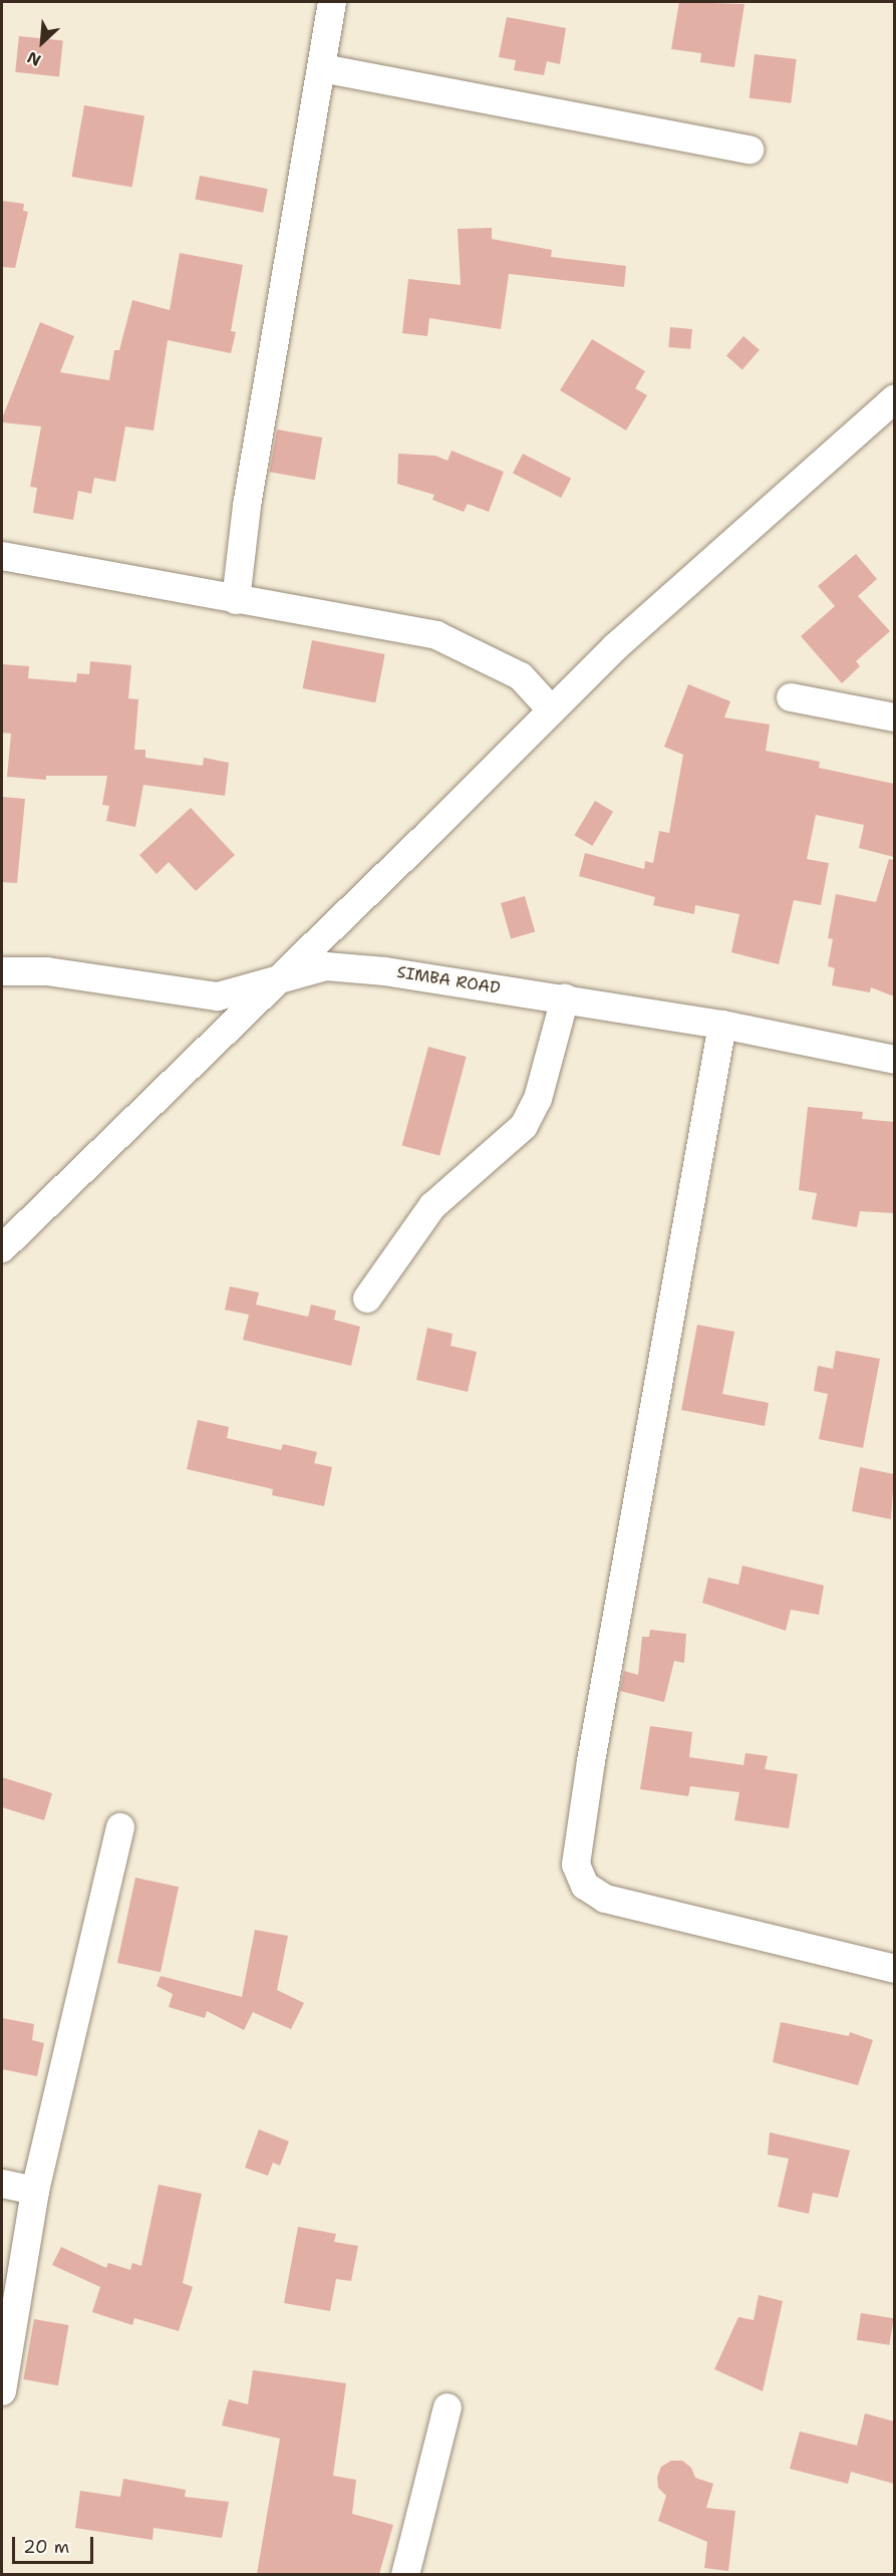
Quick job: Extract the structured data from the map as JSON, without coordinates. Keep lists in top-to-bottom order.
{
  "streets": {
    "street": ["SIMBA ROAD"]
  },
  "scale_bar": "20 m",
  "north": "bottom left"
}
